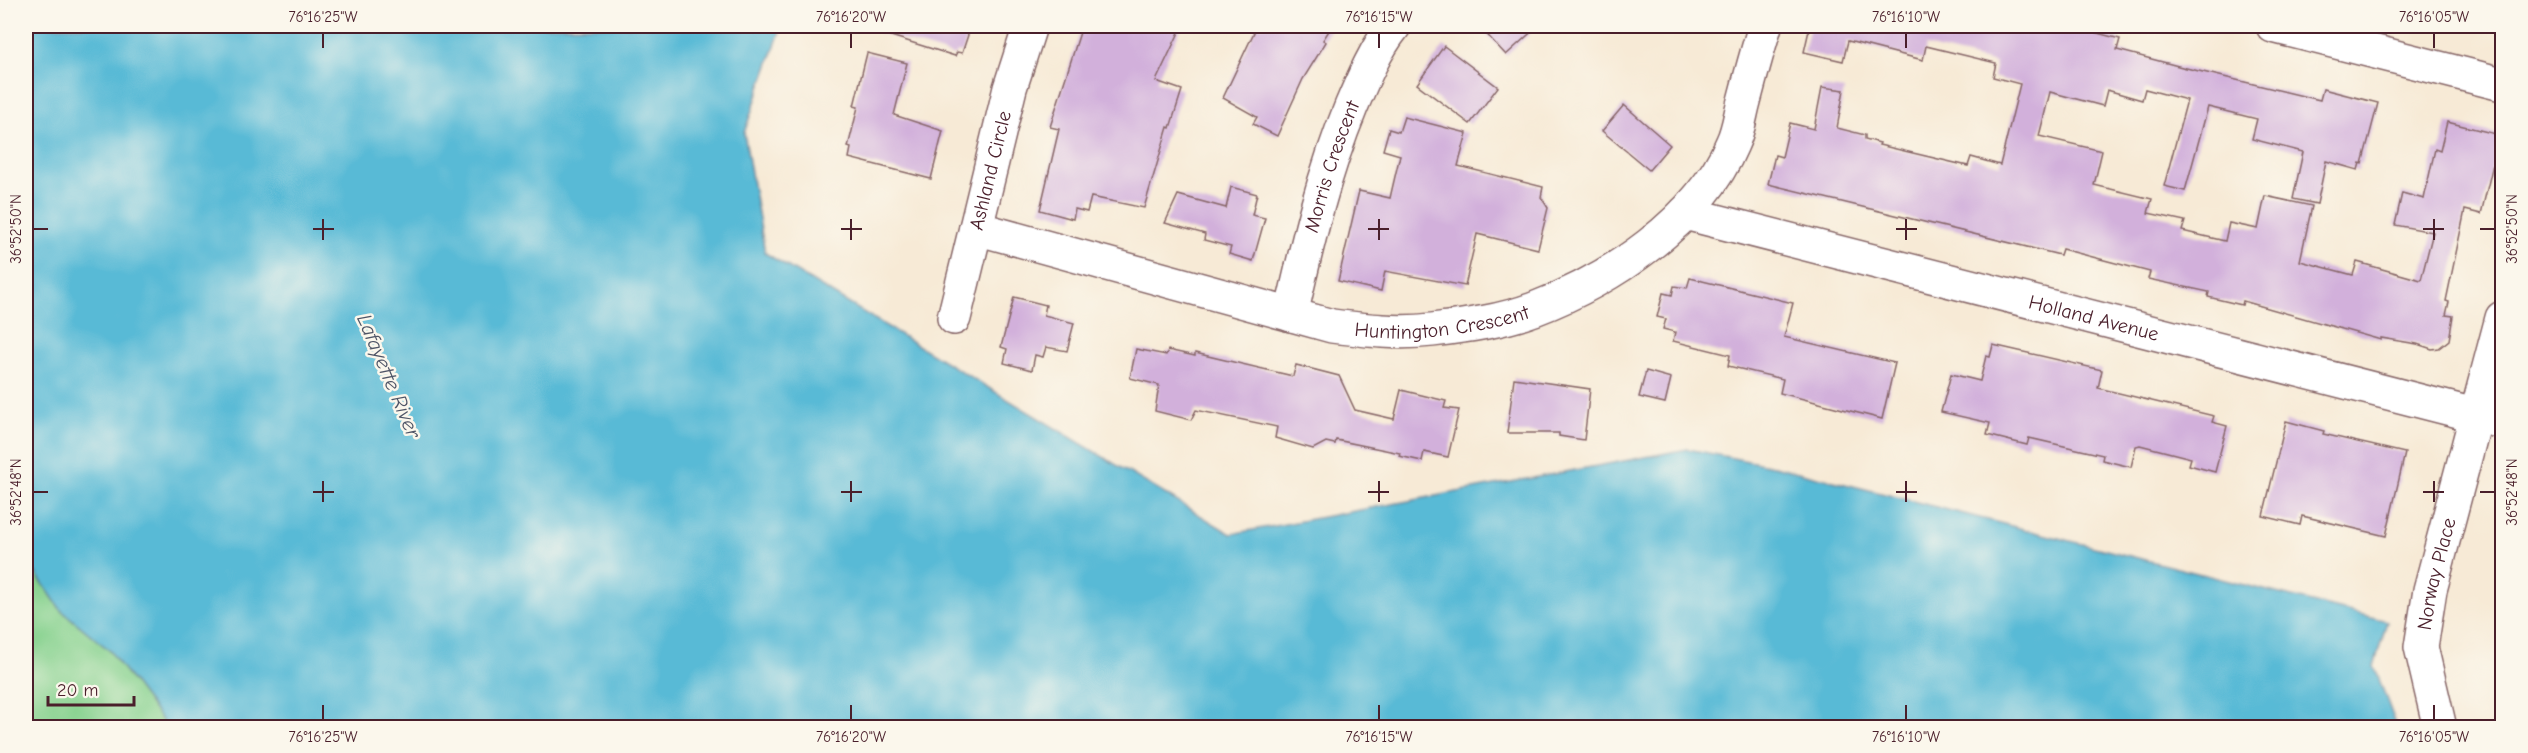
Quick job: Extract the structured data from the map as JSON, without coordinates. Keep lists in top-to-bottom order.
{
  "streets": {
    "street": [
      "Morris Crescent",
      "Ashland Circle",
      "Holland Avenue",
      "Huntington Crescent",
      "Norway Place"
    ]
  },
  "crossings": [
    ["Morris Crescent", "Huntington Crescent"],
    ["Ashland Circle", "Huntington Crescent"],
    ["Holland Avenue", "Huntington Crescent"],
    ["Holland Avenue", "Norway Place"]
  ],
  "water": ["Lafayette River"],
  "scale_bar": "20 m",
  "coordinates": [
    "76°16'25\"W",
    "76°16'20\"W",
    "76°16'15\"W",
    "76°16'10\"W",
    "76°16'05\"W",
    "36°52'50\"N",
    "36°52'48\"N"
  ]
}
